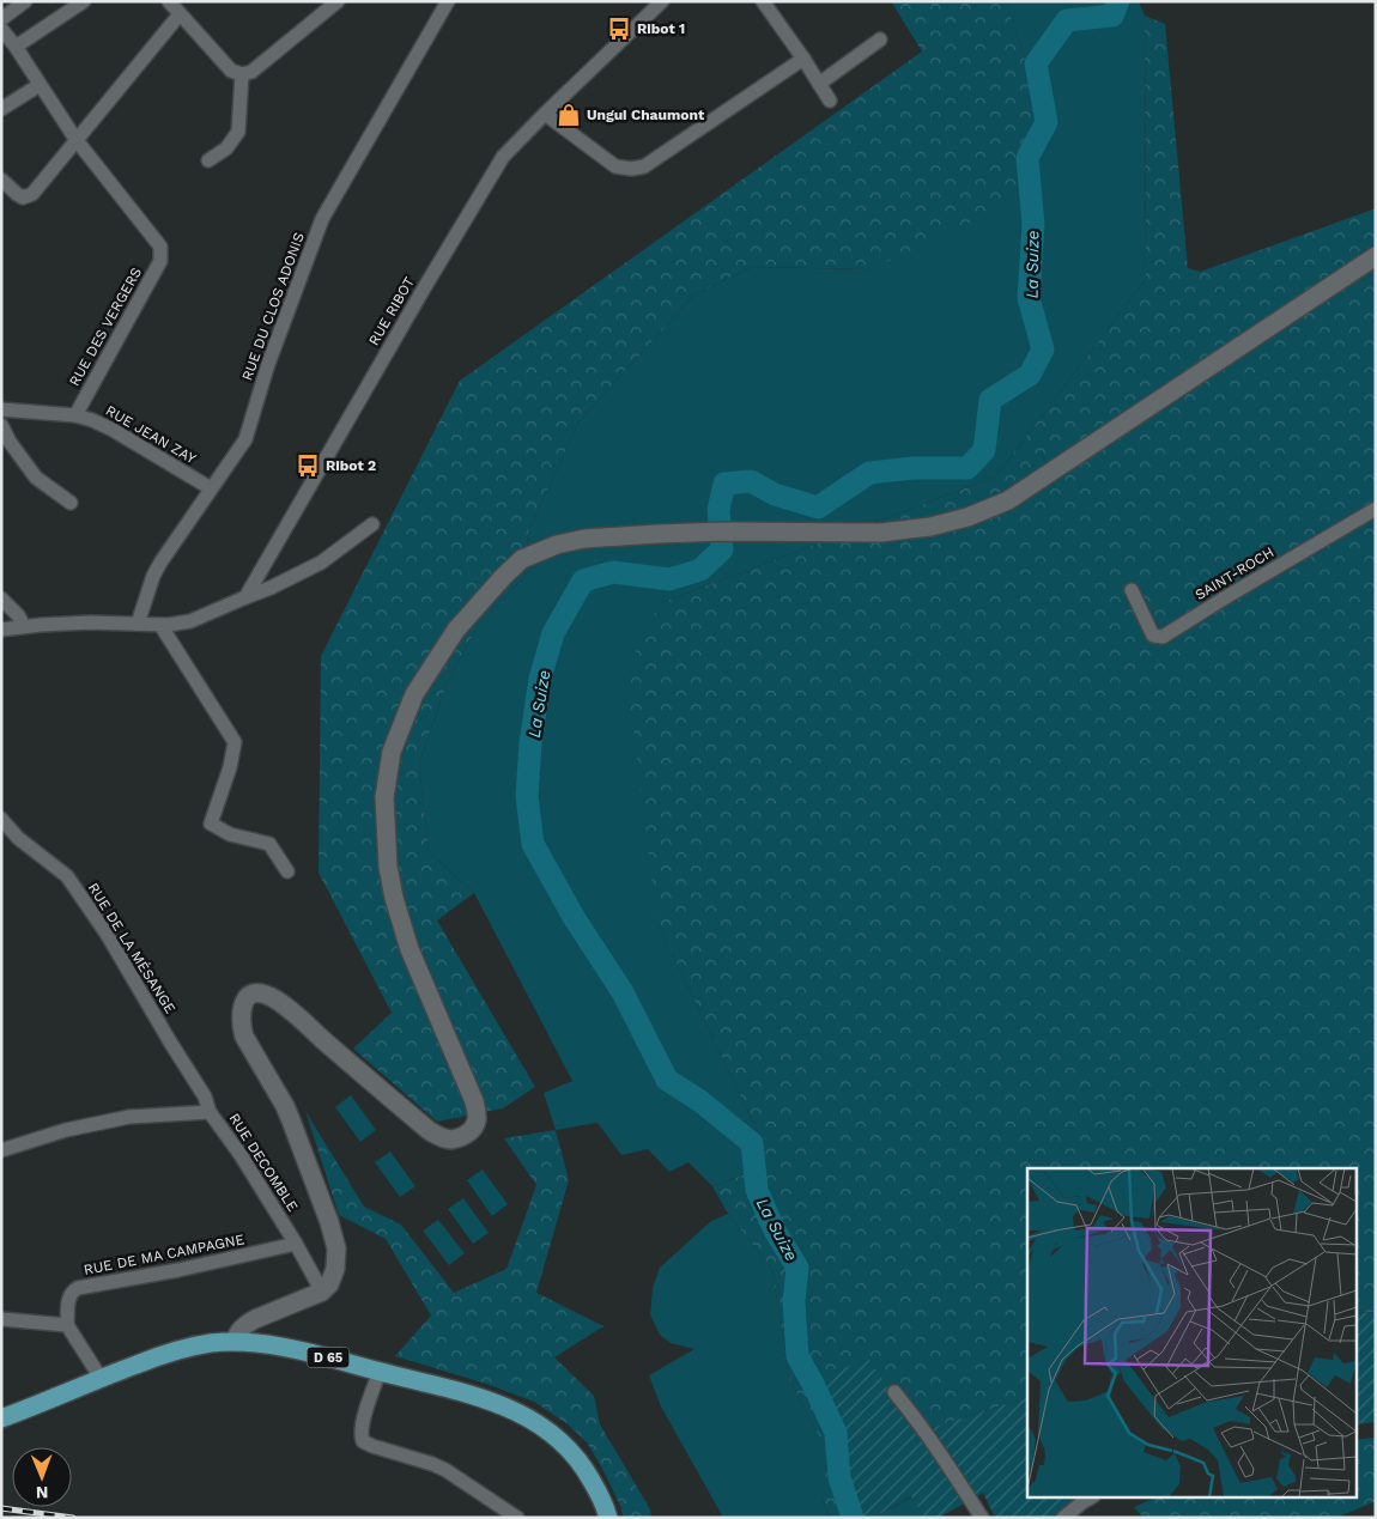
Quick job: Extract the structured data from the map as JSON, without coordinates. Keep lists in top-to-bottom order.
{
  "streets": {
    "main road": ["D 65"],
    "street": [
      "RUE DU CLOS ADONIS",
      "RUE RIBOT",
      "RUE DES VERGERS",
      "RUE JEAN ZAY",
      "SAINT-ROCH",
      "RUE DE LA MÉSANGE",
      "RUE DECOMBLE",
      "RUE DE MA CAMPAGNE"
    ]
  },
  "crossings": [
    ["RUE DU CLOS ADONIS", "RUE JEAN ZAY"],
    ["RUE DES VERGERS", "RUE JEAN ZAY"],
    ["RUE DE LA MÉSANGE", "RUE DECOMBLE"],
    ["RUE DECOMBLE", "RUE DE MA CAMPAGNE"]
  ],
  "water": ["La Suize"],
  "places": {
    "bus stop": ["Ribot 1", "Ribot 2"],
    "shop": ["Ungui Chaumont"]
  },
  "north": "bottom"
}
